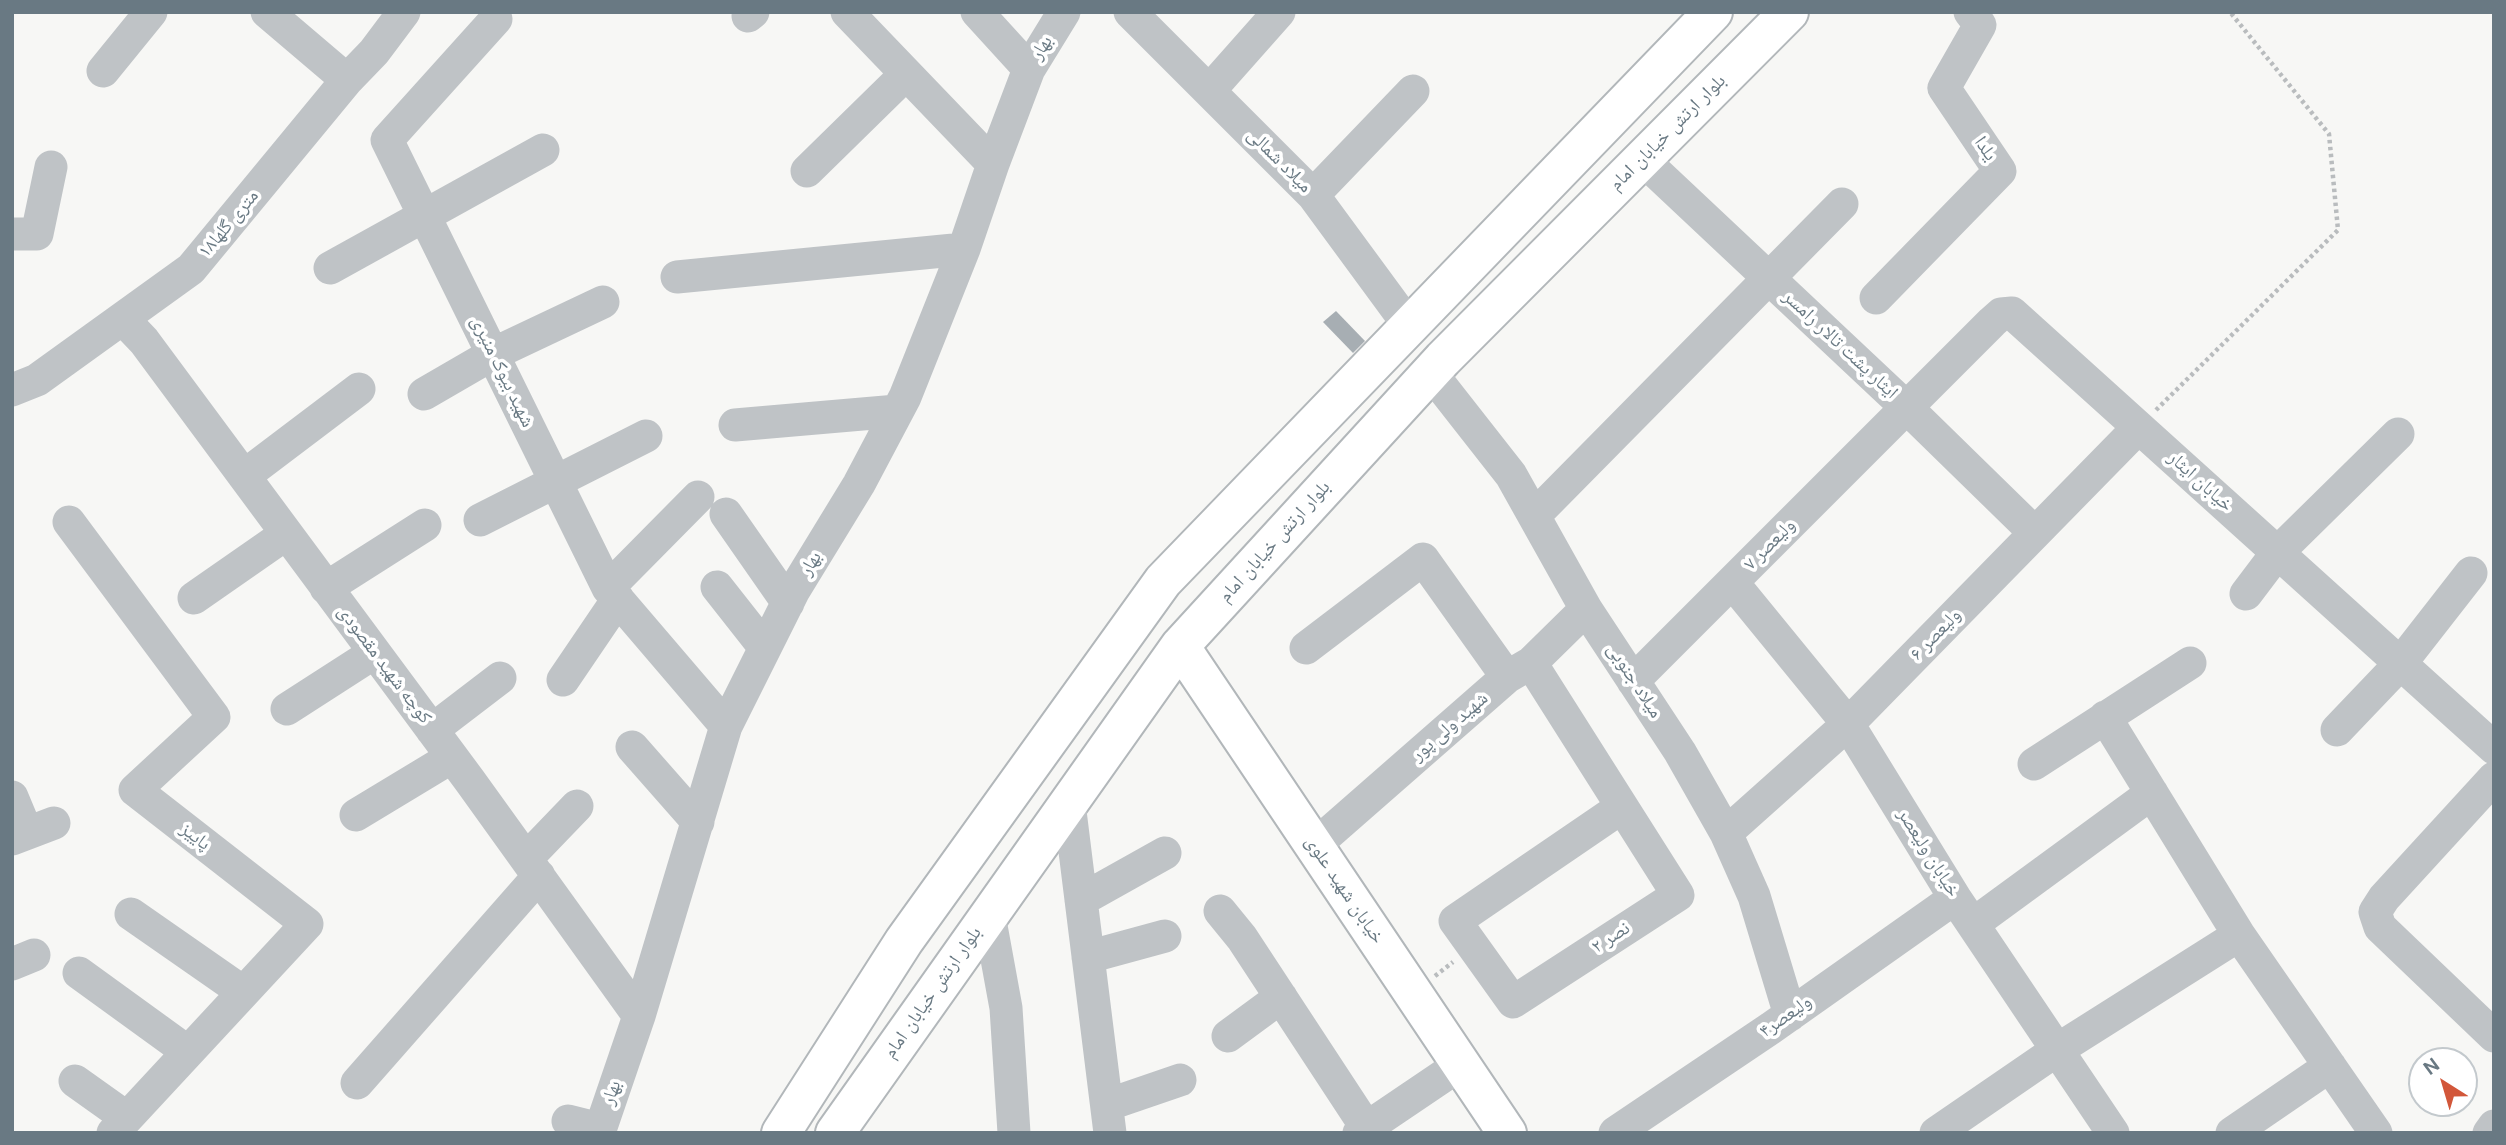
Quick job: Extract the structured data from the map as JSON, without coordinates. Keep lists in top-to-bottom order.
{
  "streets": {
    "main road": ["بلوار ارتش خیابان امام", "خیابان شهید علوی"],
    "street": [
      "بهار",
      "یلدا",
      "میلاد شمالی",
      "۱۸متری گلها",
      "ایثار پشت تالار رامسر",
      "شهید بیوک منیری",
      "خیابان ایثار",
      "ولیعصر ۷",
      "ولیعصر ۶",
      "کوچه شهید مقصودی",
      "میلاد جنوبی",
      "شهید ولی پور",
      "پاییز",
      "خیابان ولیعصر",
      "نصر ۲",
      "ولیعصر۴"
    ]
  },
  "crossings": [
    ["بهار", "شهید بیوک منیری"],
    ["بهار", "کوچه شهید مقصودی"],
    ["بلوار ارتش خیابان امام", "ایثار پشت تالار رامسر"],
    ["بلوار ارتش خیابان امام", "میلاد جنوبی"],
    ["بلوار ارتش خیابان امام", "خیابان شهید علوی"],
    ["۱۸متری گلها", "کوچه شهید مقصودی"],
    ["ایثار پشت تالار رامسر", "خیابان ایثار"],
    ["ایثار پشت تالار رامسر", "ولیعصر ۷"],
    ["ایثار پشت تالار رامسر", "ولیعصر ۶"],
    ["خیابان ایثار", "ولیعصر ۷"],
    ["خیابان ایثار", "ولیعصر ۶"],
    ["ولیعصر ۷", "میلاد جنوبی"],
    ["ولیعصر ۷", "خیابان ولیعصر"],
    ["ولیعصر ۶", "میلاد جنوبی"],
    ["ولیعصر ۶", "خیابان ولیعصر"],
    ["میلاد جنوبی", "شهید ولی پور"],
    ["میلاد جنوبی", "ولیعصر۴"],
    ["شهید ولی پور", "خیابان شهید علوی"],
    ["شهید ولی پور", "نصر ۲"],
    ["خیابان ولیعصر", "ولیعصر۴"]
  ],
  "north": "top left"
}
